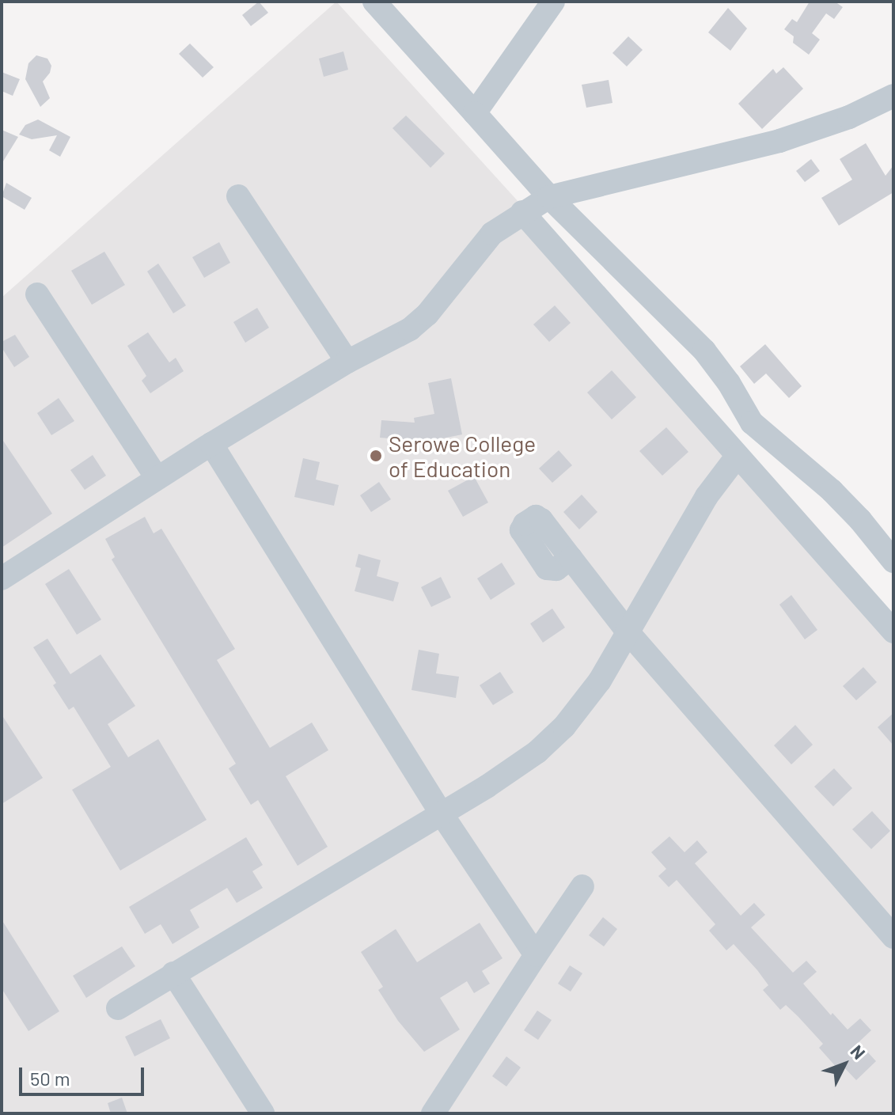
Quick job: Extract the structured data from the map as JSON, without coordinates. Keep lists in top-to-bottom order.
{
  "places": ["Serowe College of Education"],
  "scale_bar": "50 m",
  "north": "top right"
}
